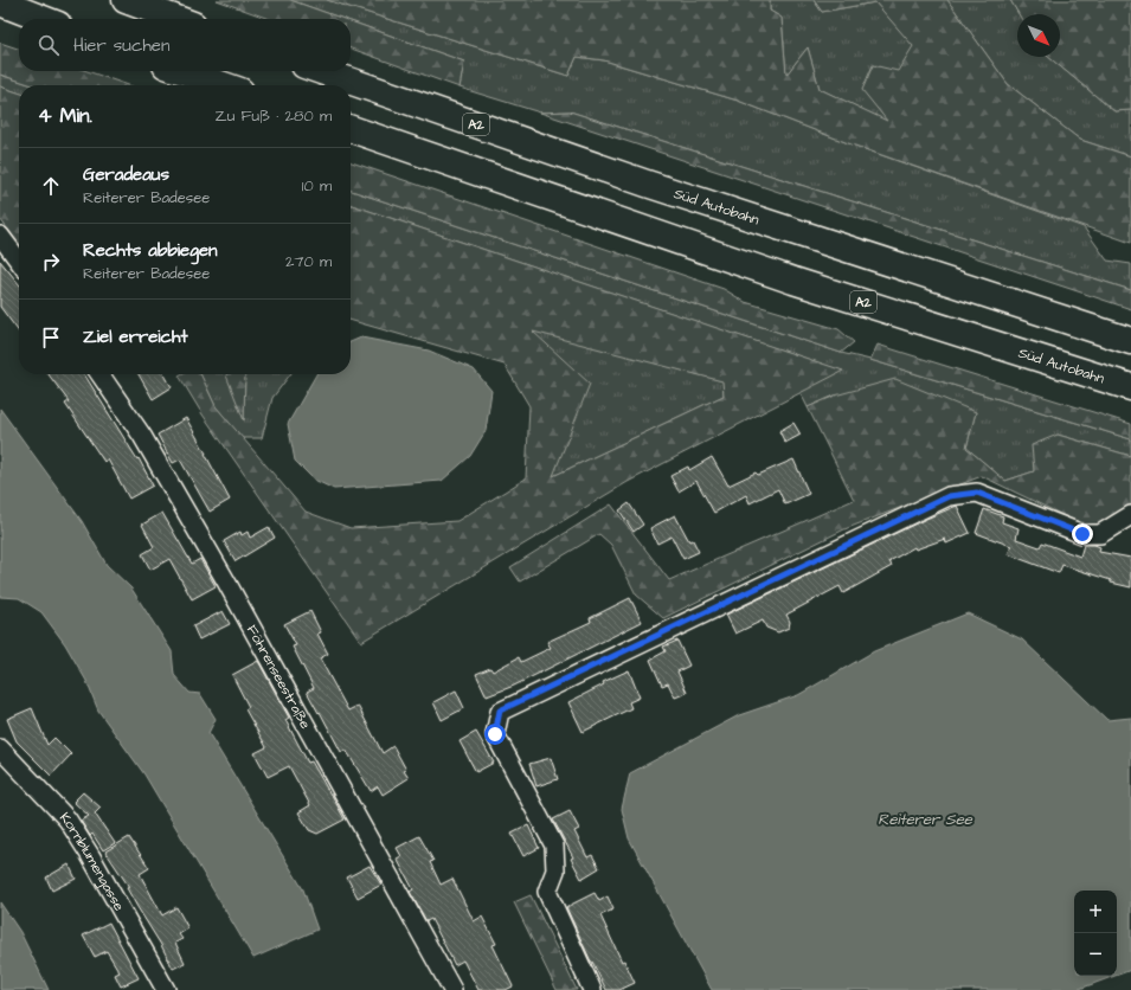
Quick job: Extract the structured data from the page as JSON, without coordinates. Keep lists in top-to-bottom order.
{
  "streets": {
    "highway": ["A2", "Süd Autobahn"],
    "street": ["Föhrenseestraße", "Kornblumengasse"]
  },
  "water": ["Reiterer See"],
  "north": "bottom right",
  "page": {
    "search": "Hier suchen",
    "heading": ["4 Min.", "Zu Fuß · 280 m"],
    "list": [
      ["Geradeaus", "Reiterer Badesee", "10 m"],
      ["Rechts abbiegen", "Reiterer Badesee", "270 m"],
      "Ziel erreicht"
    ],
    "map_buttons": ["+", "−"]
  }
}
